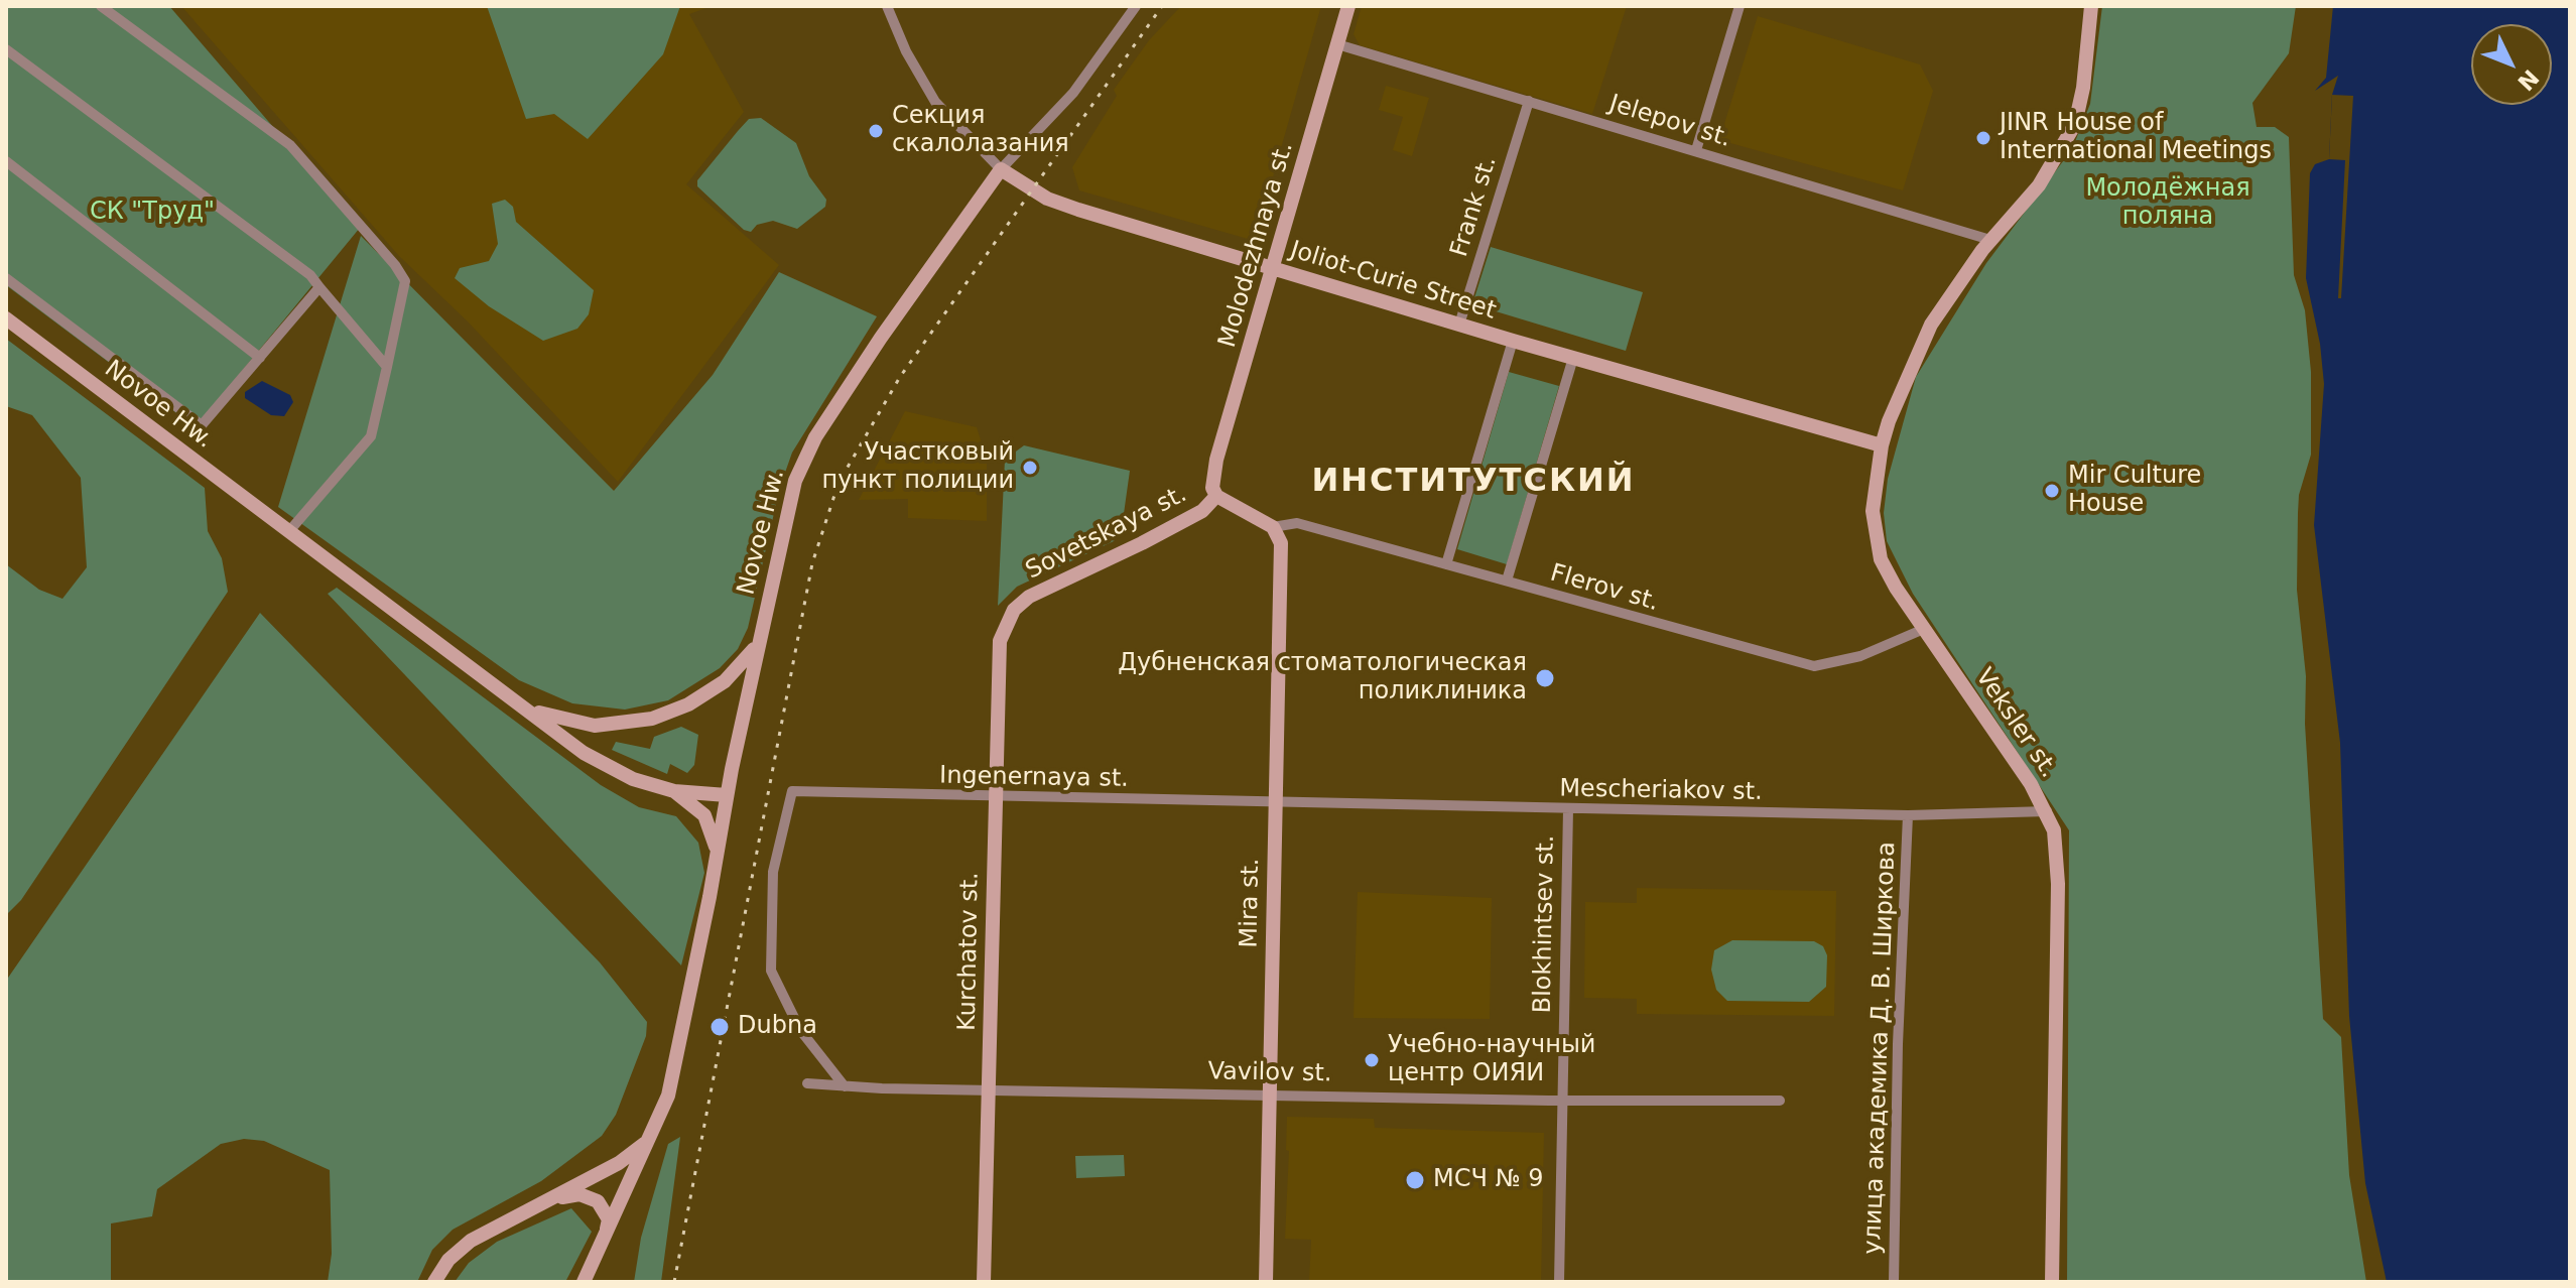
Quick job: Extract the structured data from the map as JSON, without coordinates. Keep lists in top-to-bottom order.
{
  "streets": {
    "main road": [
      "Molodezhnaya st.",
      "Joliot-Curie Street",
      "Novoe Hw.",
      "Sovetskaya st.",
      "Veksler st.",
      "Mira st.",
      "Kurchatov st."
    ],
    "street": [
      "Jelepov st.",
      "Frank st.",
      "Flerov st.",
      "Ingenernaya st.",
      "Mescheriakov st.",
      "Blokhintsev st.",
      "улица академика Д. В. Ширкова",
      "Vavilov st."
    ]
  },
  "crossings": [
    ["Jelepov st.", "Frank st."],
    ["Jelepov st.", "Molodezhnaya st."],
    ["Jelepov st.", "Veksler st."],
    ["Frank st.", "Joliot-Curie Street"],
    ["Molodezhnaya st.", "Joliot-Curie Street"],
    ["Molodezhnaya st.", "Sovetskaya st."],
    ["Joliot-Curie Street", "Novoe Hw."],
    ["Joliot-Curie Street", "Veksler st."],
    ["Sovetskaya st.", "Flerov st."],
    ["Sovetskaya st.", "Mira st."],
    ["Sovetskaya st.", "Kurchatov st."],
    ["Flerov st.", "Veksler st."],
    ["Flerov st.", "Mira st."],
    ["Veksler st.", "Mescheriakov st."],
    ["Ingenernaya st.", "Mescheriakov st."],
    ["Ingenernaya st.", "Mira st."],
    ["Ingenernaya st.", "Kurchatov st."],
    ["Ingenernaya st.", "Vavilov st."],
    ["Mescheriakov st.", "Mira st."],
    ["Mescheriakov st.", "Blokhintsev st."],
    ["Mescheriakov st.", "улица академика Д. В. Ширкова"],
    ["Mira st.", "Vavilov st."],
    ["Blokhintsev st.", "Vavilov st."],
    ["Kurchatov st.", "Vavilov st."]
  ],
  "districts": ["ИНСТИТУТСКИЙ"],
  "parks": ["Молодёжная поляна", "СК \"Труд\""],
  "places": [
    "Секция скалолазания",
    "JINR House of International Meetings",
    "Участковый пункт полиции",
    "Mir Culture House",
    "Дубненская стоматологическая поликлиника",
    "Dubna",
    "Учебно-научный центр ОИЯИ",
    "МСЧ № 9"
  ],
  "north": "bottom right"
}
